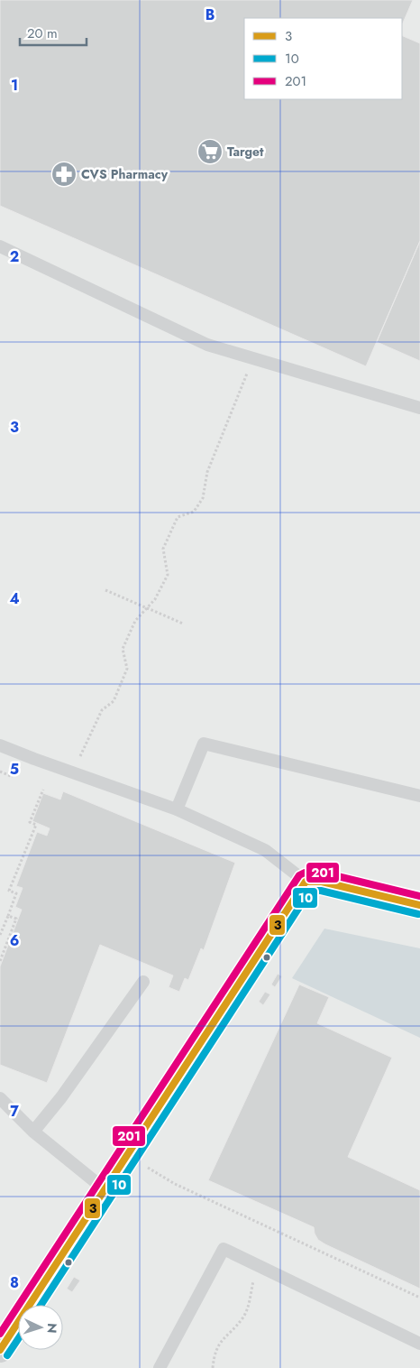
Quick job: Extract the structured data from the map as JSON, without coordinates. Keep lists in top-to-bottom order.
{
  "places": {
    "supermarket": ["Target"],
    "pharmacy": ["CVS Pharmacy"]
  },
  "lines": ["transit line 201", "transit line 3", "transit line 10"],
  "legend": ["3", "10", "201"],
  "scale_bar": "20 m",
  "north": "right",
  "grid": {
    "columns": ["B"],
    "rows": [
      "1",
      "2",
      "3",
      "4",
      "5",
      "6",
      "7",
      "8"
    ]
  }
}
